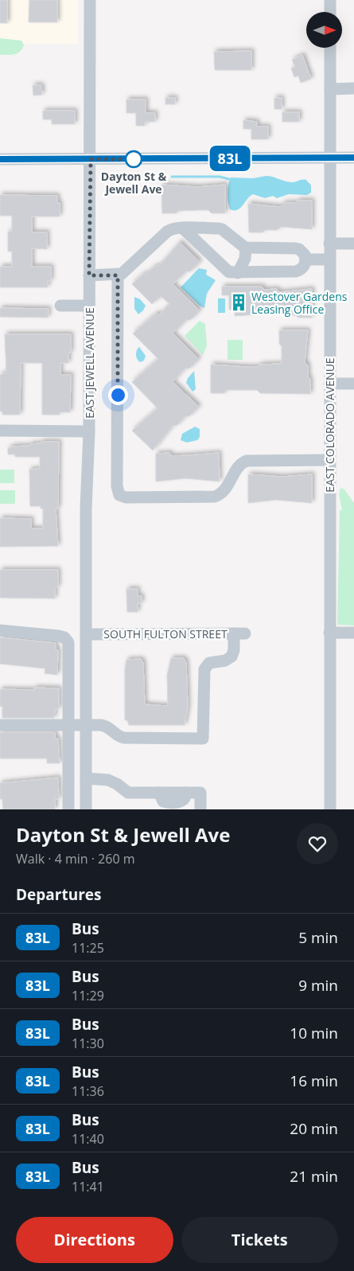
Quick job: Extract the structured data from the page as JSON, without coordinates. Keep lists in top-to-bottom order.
{
  "streets": {
    "street": ["EAST JEWELL AVENUE", "EAST COLORADO AVENUE", "SOUTH FULTON STREET"]
  },
  "crossings": [
    ["EAST JEWELL AVENUE", "SOUTH FULTON STREET"]
  ],
  "places": {
    "other": ["Dayton St & Jewell Ave"],
    "building": ["Westover Gardens Leasing Office"]
  },
  "lines": ["bus line 83L"],
  "north": "right",
  "page": {
    "on_map": "83L",
    "heading": [
      ["Dayton St & Jewell Ave", "Walk · 4 min · 260 m"],
      "Departures"
    ],
    "list": [
      {
        "mark": "83L",
        "name": "Bus",
        "note": "11:25",
        "value": "5 min"
      },
      {
        "mark": "83L",
        "name": "Bus",
        "note": "11:29",
        "value": "9 min"
      },
      {
        "mark": "83L",
        "name": "Bus",
        "note": "11:30",
        "value": "10 min"
      },
      {
        "mark": "83L",
        "name": "Bus",
        "note": "11:36",
        "value": "16 min"
      },
      {
        "mark": "83L",
        "name": "Bus",
        "note": "11:40",
        "value": "20 min"
      },
      {
        "mark": "83L",
        "name": "Bus",
        "note": "11:41",
        "value": "21 min"
      }
    ],
    "buttons": ["Directions", "Tickets"]
  }
}
